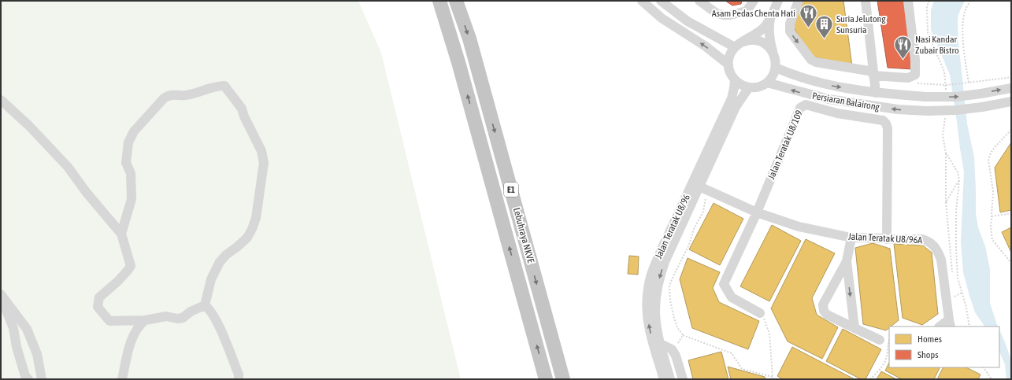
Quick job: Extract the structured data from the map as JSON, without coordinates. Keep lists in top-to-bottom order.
{
  "streets": {
    "highway": ["E1", "Lebuhraya NKVE"],
    "street": [
      "Persiaran Balairong",
      "Jalan Teratak U8/109",
      "Jalan Teratak U8/96",
      "Jalan Teratak U8/96A"
    ]
  },
  "crossings": [
    ["Persiaran Balairong", "Jalan Teratak U8/96"],
    ["Jalan Teratak U8/109", "Jalan Teratak U8/96A"],
    ["Jalan Teratak U8/96", "Jalan Teratak U8/96A"]
  ],
  "places": {
    "restaurant": ["Asam Pedas Chenta Hati", "Nasi Kandar Zubair Bistro"],
    "building": ["Suria Jelutong Sunsuria"]
  },
  "legend": ["Homes", "Shops"]
}
